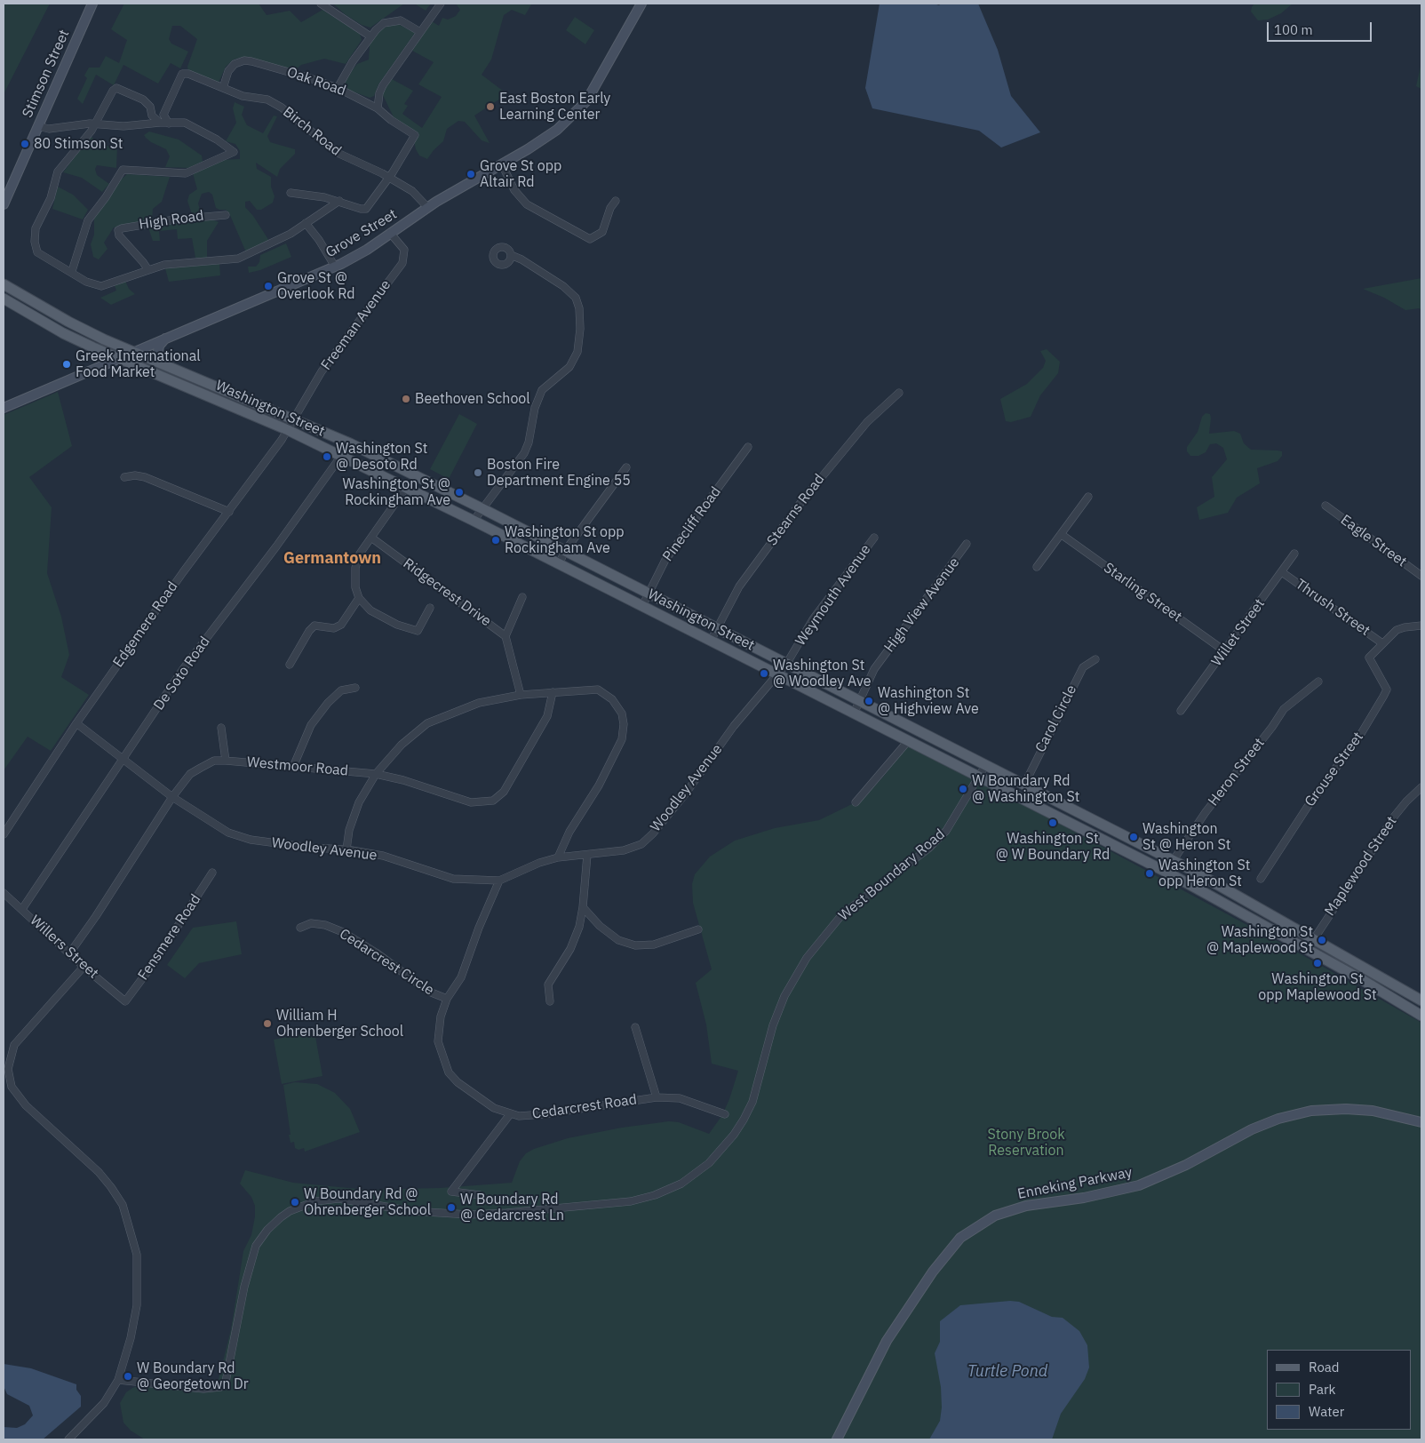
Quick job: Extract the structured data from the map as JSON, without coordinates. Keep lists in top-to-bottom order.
{
  "streets": {
    "main road": [
      "Stimson Street",
      "Grove Street",
      "Washington Street",
      "Enneking Parkway"
    ],
    "street": [
      "Oak Road",
      "Birch Road",
      "High Road",
      "Freeman Avenue",
      "Stearns Road",
      "Pinecliff Road",
      "Eagle Street",
      "Ridgecrest Drive",
      "Starling Street",
      "Weymouth Avenue",
      "High View Avenue",
      "Thrush Street",
      "Edgemere Road",
      "Willet Street",
      "De Soto Road",
      "Carol Circle",
      "Westmoor Road",
      "Grouse Street",
      "Heron Street",
      "Woodley Avenue",
      "Maplewood Street",
      "West Boundary Road",
      "Fensmere Road",
      "Willers Street",
      "Cedarcrest Circle",
      "Cedarcrest Road"
    ]
  },
  "crossings": [
    ["Oak Road", "Birch Road"],
    ["Birch Road", "Grove Street"],
    ["Grove Street", "Freeman Avenue"],
    ["Grove Street", "Washington Street"],
    ["Freeman Avenue", "Washington Street"],
    ["Freeman Avenue", "Edgemere Road"],
    ["Washington Street", "Stearns Road"],
    ["Washington Street", "Pinecliff Road"],
    ["Washington Street", "Weymouth Avenue"],
    ["Washington Street", "High View Avenue"],
    ["Washington Street", "Edgemere Road"],
    ["Washington Street", "De Soto Road"],
    ["Washington Street", "Carol Circle"],
    ["Washington Street", "Heron Street"],
    ["Washington Street", "Woodley Avenue"],
    ["Washington Street", "Maplewood Street"],
    ["Washington Street", "West Boundary Road"],
    ["Starling Street", "Willet Street"],
    ["Weymouth Avenue", "Woodley Avenue"],
    ["Thrush Street", "Willet Street"],
    ["Thrush Street", "Grouse Street"],
    ["Edgemere Road", "Woodley Avenue"],
    ["De Soto Road", "Woodley Avenue"],
    ["De Soto Road", "Willers Street"],
    ["Westmoor Road", "Woodley Avenue"],
    ["Westmoor Road", "Willers Street"],
    ["Woodley Avenue", "Cedarcrest Road"],
    ["Fensmere Road", "Willers Street"],
    ["Cedarcrest Circle", "Cedarcrest Road"]
  ],
  "districts": ["Germantown"],
  "water": ["Turtle Pond"],
  "parks": ["Stony Brook Reservation"],
  "places": [
    "East Boston Early Learning Center",
    "80 Stimson St",
    "Grove St opp Altair Rd",
    "Grove St @ Overlook Rd",
    "Greek International Food Market",
    "Beethoven School",
    "Washington St @ Desoto Rd",
    "Boston Fire Department Engine 55",
    "Washington St @ Rockingham Ave",
    "Washington St opp Rockingham Ave",
    "Washington St @ Woodley Ave",
    "Washington St @ Highview Ave",
    "W Boundary Rd @ Washington St",
    "Washington St @ W Boundary Rd",
    "Washington St @ Heron St",
    "Washington St opp Heron St",
    "Washington St @ Maplewood St",
    "Washington St opp Maplewood St",
    "William H Ohrenberger School",
    "W Boundary Rd @ Ohrenberger School",
    "W Boundary Rd @ Cedarcrest Ln",
    "W Boundary Rd @ Georgetown Dr"
  ],
  "legend": ["Road", "Park", "Water"],
  "scale_bar": "100 m"
}
